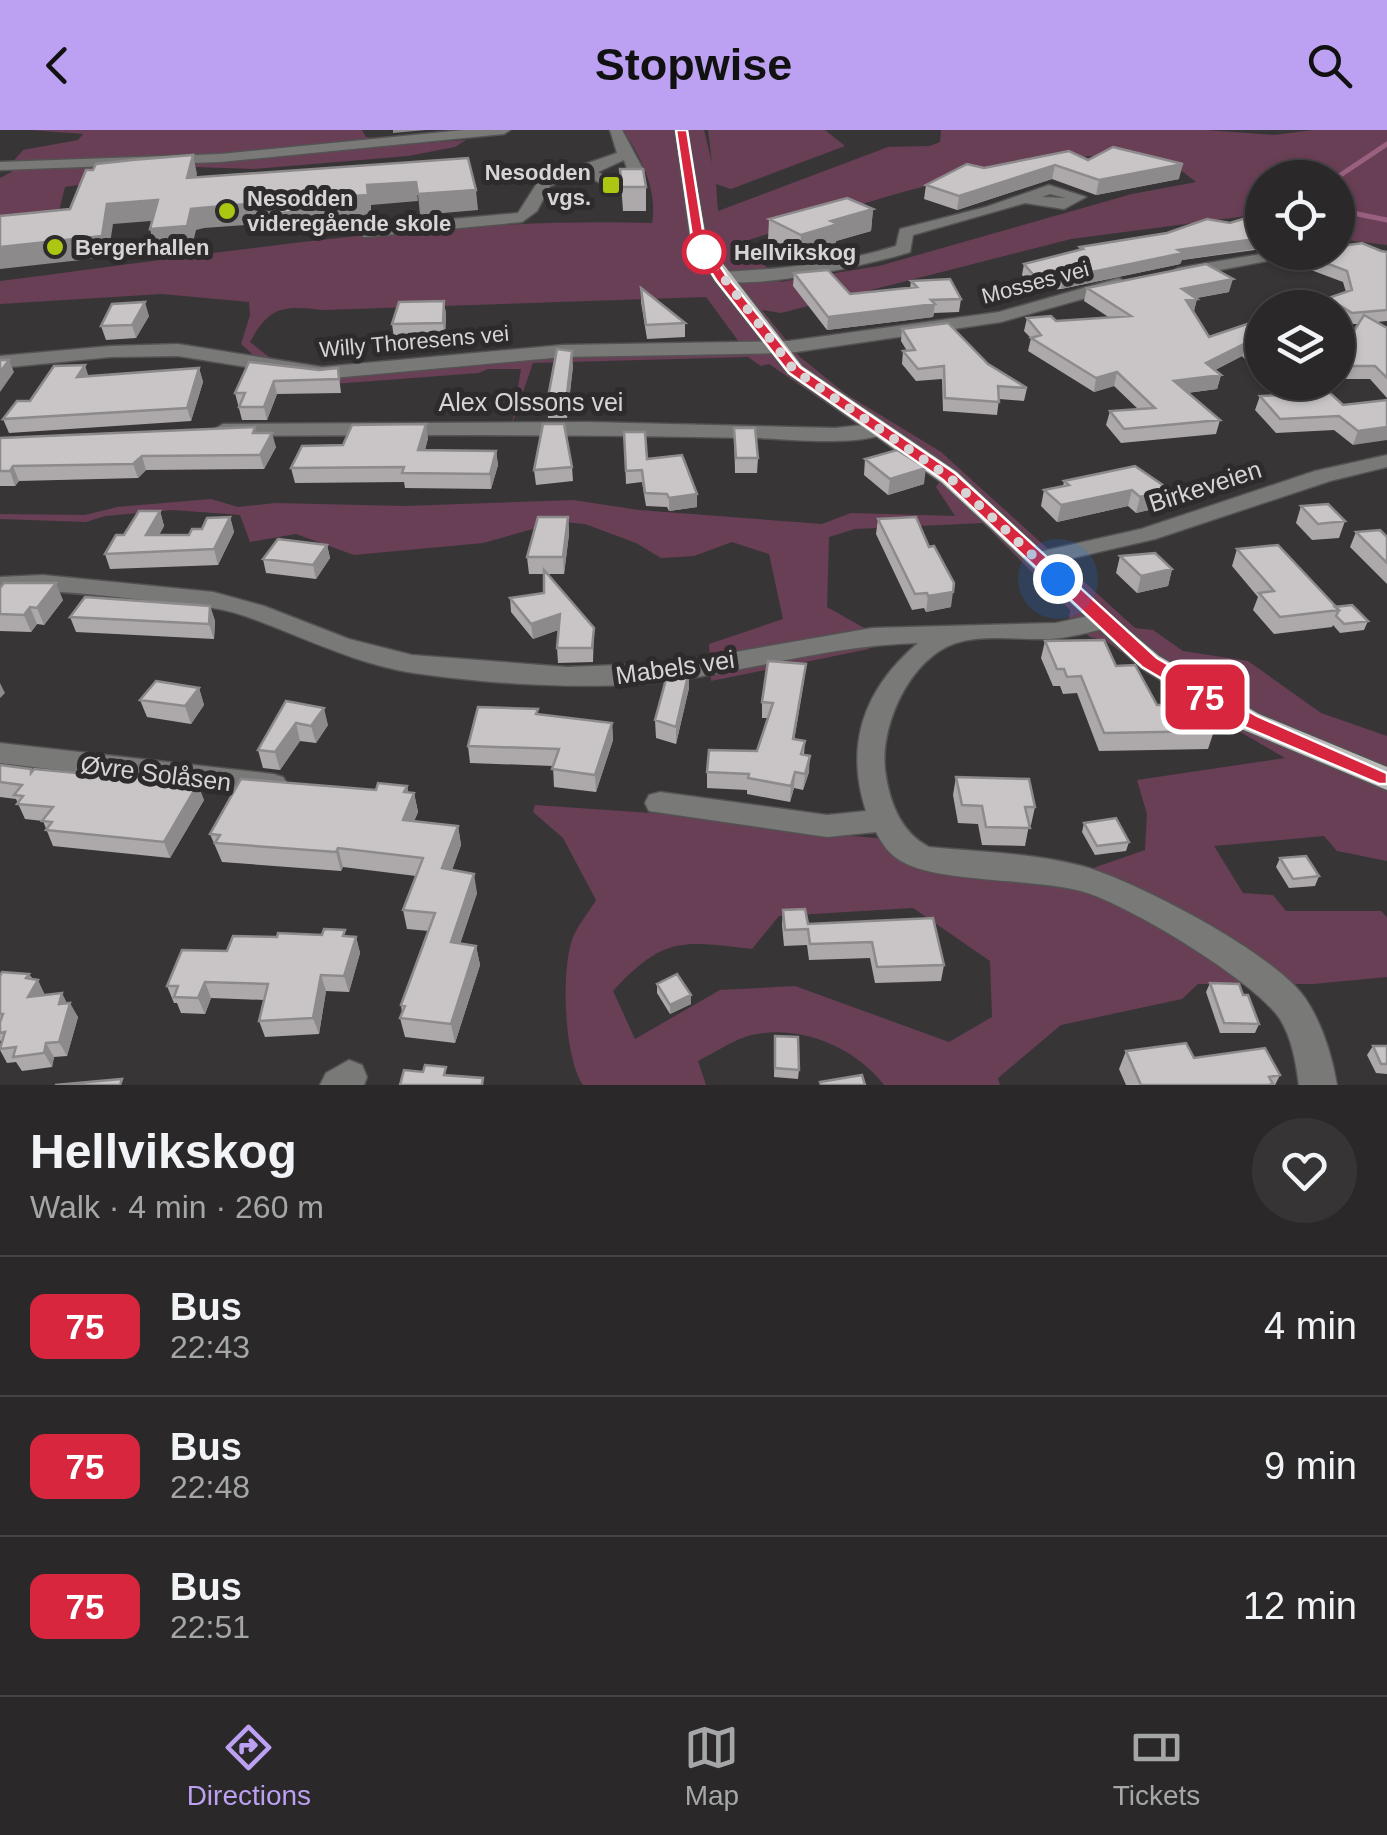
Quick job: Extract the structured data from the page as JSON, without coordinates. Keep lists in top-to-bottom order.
{
  "streets": {
    "street": [
      "Mosses vei",
      "Willy Thoresens vei",
      "Alex Olssons vei",
      "Birkeveien",
      "Mabels vei",
      "Øvre Solåsen"
    ]
  },
  "crossings": [
    ["Mosses vei", "Willy Thoresens vei"]
  ],
  "places": {
    "transit": ["Nesodden vgs."],
    "other": ["Nesodden videregående skole", "Bergerhallen", "Hellvikskog"]
  },
  "lines": ["bus line 75"],
  "page": {
    "header": "Stopwise",
    "on_map": "75",
    "heading": ["Hellvikskog", "Walk · 4 min · 260 m"],
    "list": [
      {
        "mark": "75",
        "name": "Bus",
        "note": "22:43",
        "value": "4 min"
      },
      {
        "mark": "75",
        "name": "Bus",
        "note": "22:48",
        "value": "9 min"
      },
      {
        "mark": "75",
        "name": "Bus",
        "note": "22:51",
        "value": "12 min"
      }
    ],
    "tabs": ["Directions", "Map", "Tickets"]
  }
}
